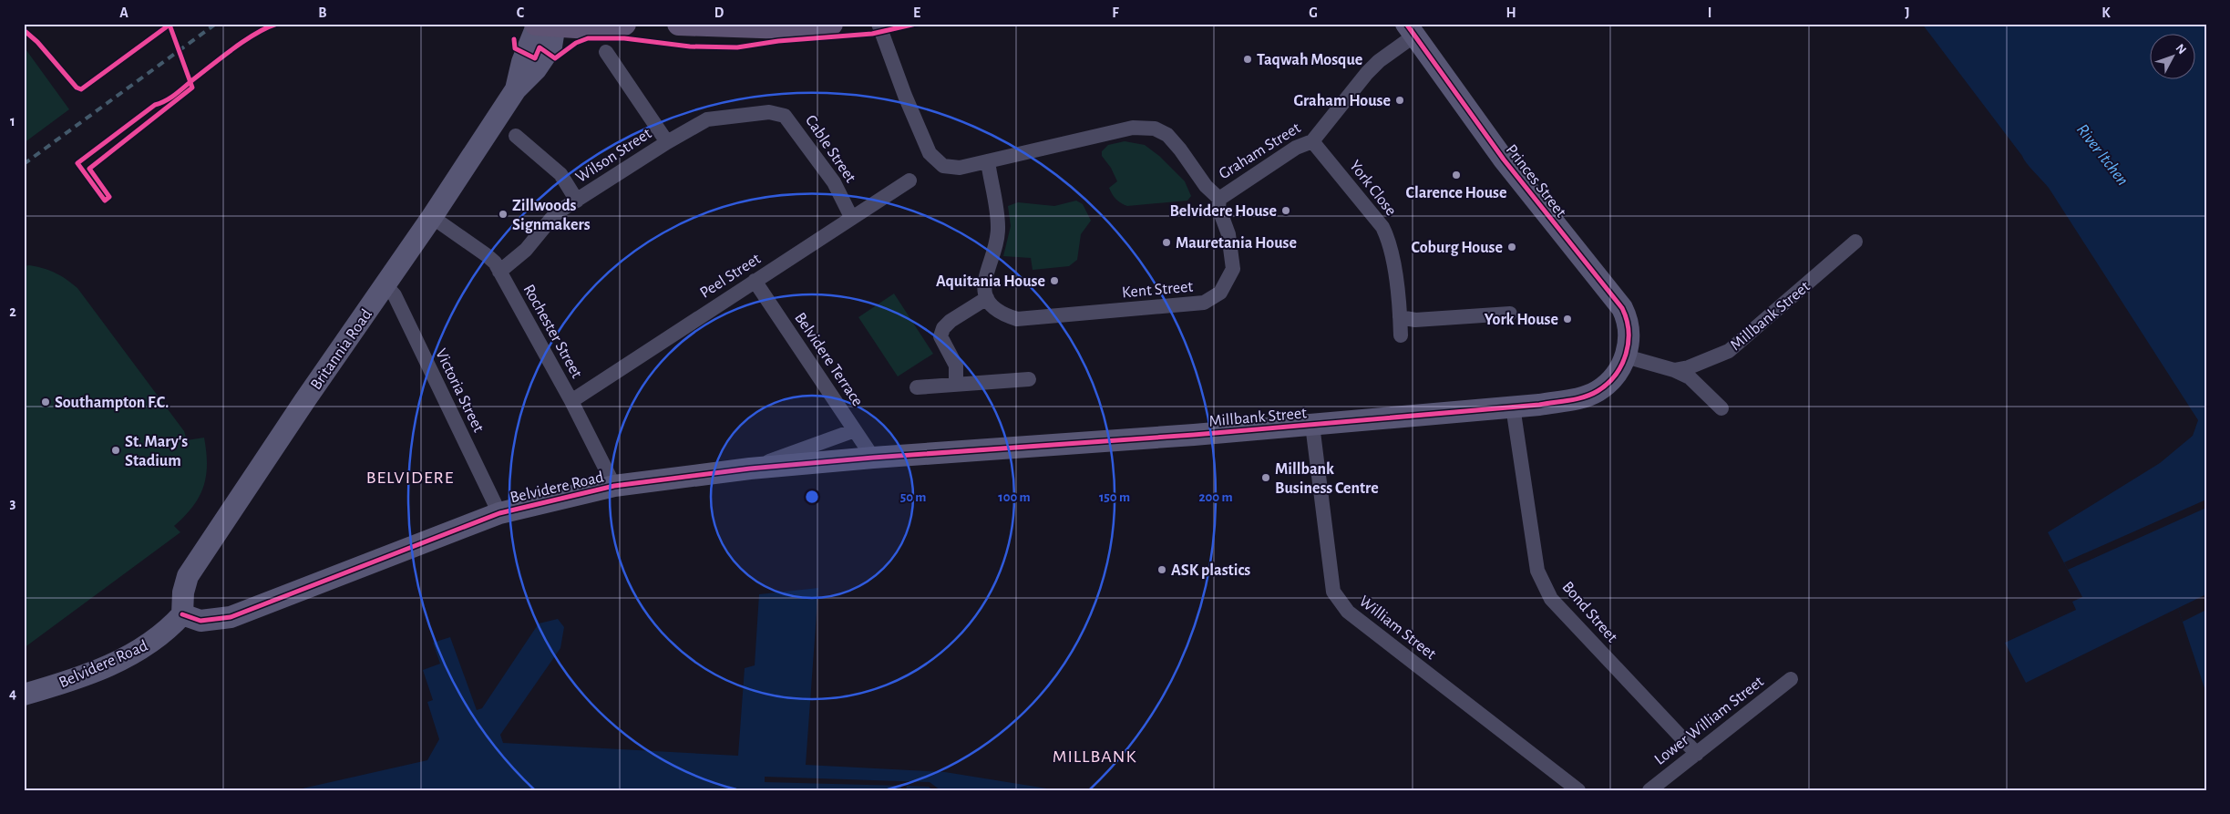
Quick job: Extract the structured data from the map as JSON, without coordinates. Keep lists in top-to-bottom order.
{
  "streets": {
    "street": [
      "Cable Street",
      "Graham Street",
      "Wilson Street",
      "Princes Street",
      "York Close",
      "Peel Street",
      "Kent Street",
      "Millbank Street",
      "Rochester Street",
      "Britannia Road",
      "Belvidere Terrace",
      "Victoria Street",
      "Belvidere Road",
      "Bond Street",
      "William Street",
      "Lower William Street"
    ]
  },
  "crossings": [
    ["Cable Street", "Wilson Street"],
    ["Cable Street", "Peel Street"],
    ["Graham Street", "Princes Street"],
    ["Graham Street", "York Close"],
    ["Graham Street", "Kent Street"],
    ["Wilson Street", "Rochester Street"],
    ["Princes Street", "Millbank Street"],
    ["Peel Street", "Rochester Street"],
    ["Peel Street", "Belvidere Terrace"],
    ["Millbank Street", "Belvidere Terrace"],
    ["Millbank Street", "Belvidere Road"],
    ["Millbank Street", "Bond Street"],
    ["Millbank Street", "William Street"],
    ["Rochester Street", "Britannia Road"],
    ["Rochester Street", "Belvidere Road"],
    ["Britannia Road", "Victoria Street"],
    ["Britannia Road", "Belvidere Road"],
    ["Belvidere Terrace", "Belvidere Road"],
    ["Victoria Street", "Belvidere Road"],
    ["Bond Street", "Lower William Street"]
  ],
  "districts": ["BELVIDERE", "MILLBANK"],
  "water": ["River Itchen"],
  "places": [
    "Taqwah Mosque",
    "Graham House",
    "Clarence House",
    "Belvidere House",
    "Zillwoods Signmakers",
    "Mauretania House",
    "Coburg House",
    "Aquitania House",
    "York House",
    "Southampton F.C.",
    "St. Mary's Stadium",
    "Millbank Business Centre",
    "ASK plastics"
  ],
  "north": "top right",
  "grid": {
    "columns": [
      "A",
      "B",
      "C",
      "D",
      "E",
      "F",
      "G",
      "H",
      "I",
      "J",
      "K"
    ],
    "rows": [
      "1",
      "2",
      "3",
      "4"
    ]
  },
  "rings": [
    "50 m",
    "100 m",
    "150 m",
    "200 m"
  ]
}
